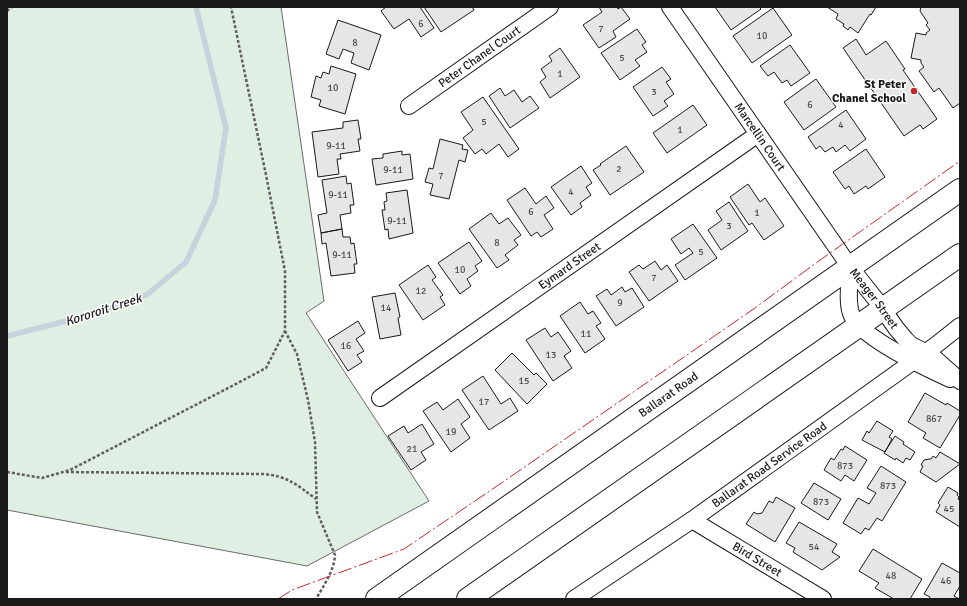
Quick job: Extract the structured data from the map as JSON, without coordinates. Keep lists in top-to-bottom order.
{
  "streets": {
    "highway": ["Ballarat Road"],
    "street": [
      "Peter Chanel Court",
      "Marcellin Court",
      "Eymard Street",
      "Meager Street",
      "Ballarat Road Service Road",
      "Bird Street"
    ]
  },
  "crossings": [
    ["Marcellin Court", "Eymard Street"],
    ["Marcellin Court", "Meager Street"],
    ["Marcellin Court", "Ballarat Road"],
    ["Meager Street", "Ballarat Road"],
    ["Meager Street", "Ballarat Road Service Road"],
    ["Ballarat Road Service Road", "Bird Street"]
  ],
  "water": ["Kororoit Creek"],
  "places": ["St Peter Chanel School"],
  "house_numbers": [
    "6",
    "7",
    "10",
    "8",
    "5",
    "1",
    "10",
    "3",
    "6",
    "5",
    "4",
    "1",
    "9-11",
    "2",
    "9-11",
    "7",
    "4",
    "9-11",
    "6",
    "1",
    "9-11",
    "3",
    "8",
    "5",
    "9-11",
    "10",
    "7",
    "12",
    "9",
    "14",
    "11",
    "16",
    "13",
    "15",
    "17",
    "867",
    "19",
    "21",
    "873",
    "873",
    "873",
    "45",
    "54",
    "48",
    "46"
  ]
}
